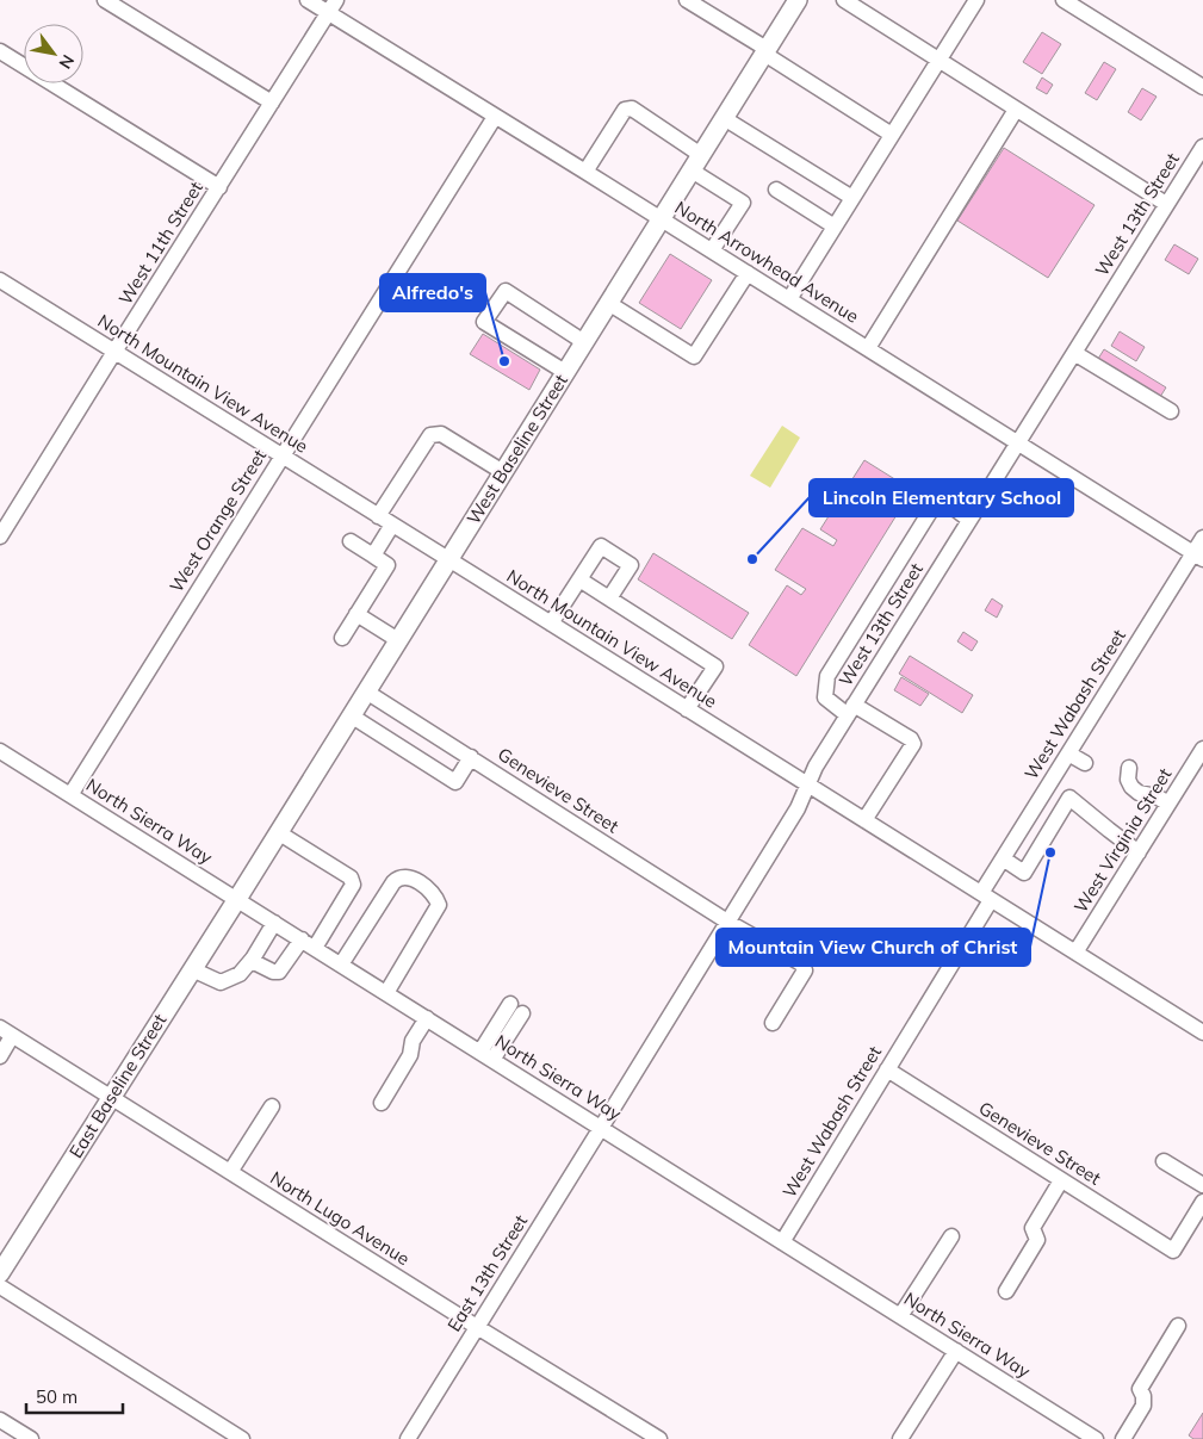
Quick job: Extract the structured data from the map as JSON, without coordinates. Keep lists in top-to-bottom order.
{
  "streets": {
    "main road": ["West Baseline Street", "East Baseline Street"],
    "street": [
      "West 13th Street",
      "West 11th Street",
      "North Arrowhead Avenue",
      "North Mountain View Avenue",
      "West Orange Street",
      "West Wabash Street",
      "Genevieve Street",
      "North Sierra Way",
      "West Virginia Street",
      "North Lugo Avenue",
      "East 13th Street"
    ]
  },
  "crossings": [
    ["West 13th Street", "North Arrowhead Avenue"],
    ["West 13th Street", "North Mountain View Avenue"],
    ["West 13th Street", "Genevieve Street"],
    ["West 13th Street", "North Sierra Way"],
    ["West 13th Street", "East 13th Street"],
    ["West 11th Street", "North Arrowhead Avenue"],
    ["West 11th Street", "North Mountain View Avenue"],
    ["North Arrowhead Avenue", "West Baseline Street"],
    ["North Arrowhead Avenue", "West Orange Street"],
    ["North Arrowhead Avenue", "West Wabash Street"],
    ["North Mountain View Avenue", "West Baseline Street"],
    ["North Mountain View Avenue", "West Orange Street"],
    ["North Mountain View Avenue", "West Wabash Street"],
    ["North Mountain View Avenue", "West Virginia Street"],
    ["West Baseline Street", "Genevieve Street"],
    ["West Baseline Street", "North Sierra Way"],
    ["West Baseline Street", "East Baseline Street"],
    ["West Orange Street", "North Sierra Way"],
    ["West Wabash Street", "Genevieve Street"],
    ["West Wabash Street", "North Sierra Way"],
    ["North Sierra Way", "East Baseline Street"],
    ["North Sierra Way", "East 13th Street"],
    ["East Baseline Street", "North Lugo Avenue"],
    ["North Lugo Avenue", "East 13th Street"]
  ],
  "places": ["Alfredo's", "Lincoln Elementary School", "Mountain View Church of Christ"],
  "scale_bar": "50 m",
  "north": "bottom right"
}
